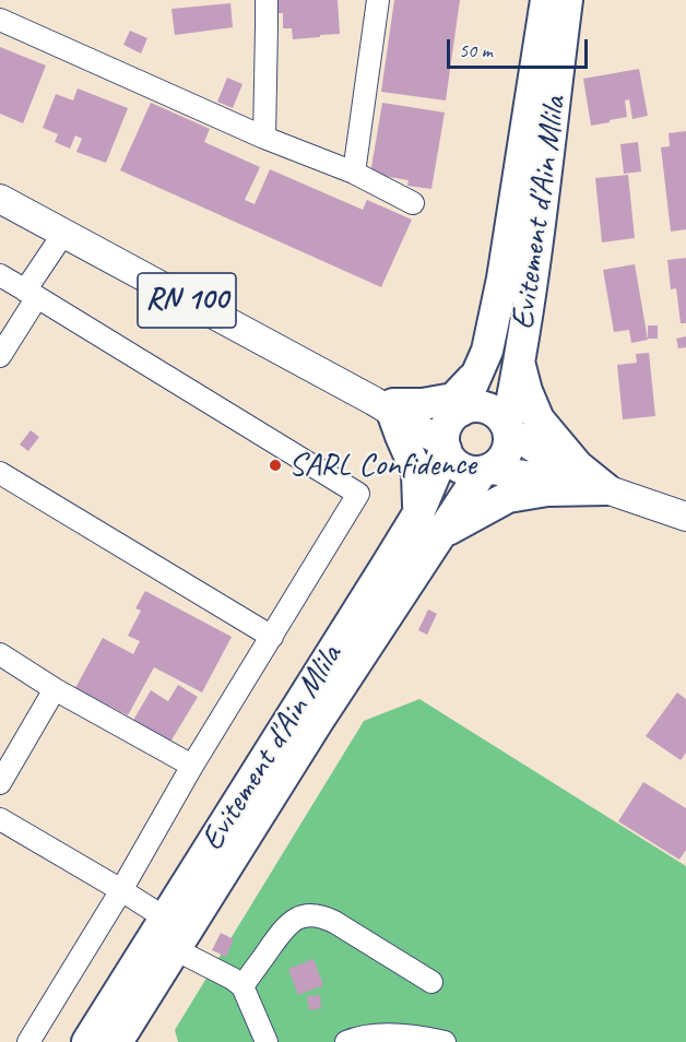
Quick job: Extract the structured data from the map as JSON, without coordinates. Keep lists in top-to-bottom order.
{
  "streets": {
    "highway": ["Evitement d'Ain Mlila"],
    "main road": ["RN 100"]
  },
  "crossings": [
    ["Evitement d'Ain Mlila", "RN 100"]
  ],
  "places": ["SARL Confidence"],
  "scale_bar": "50 m"
}
